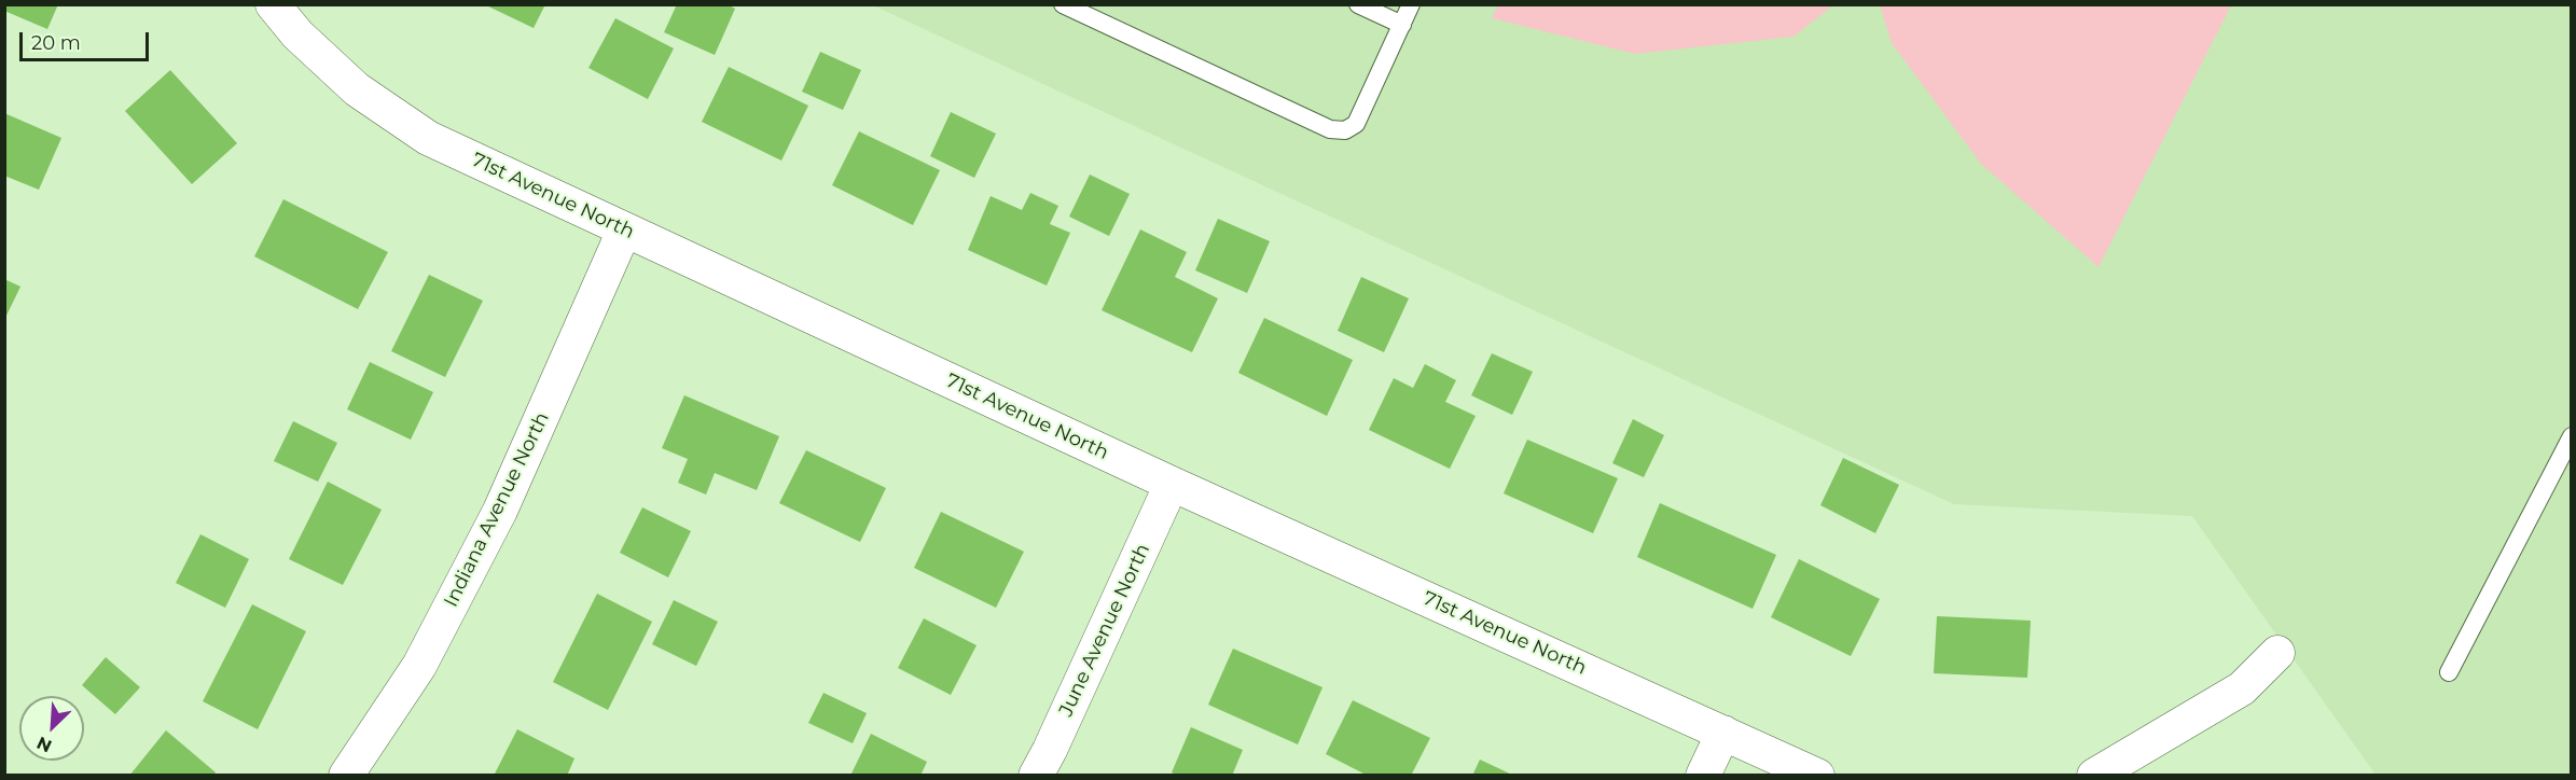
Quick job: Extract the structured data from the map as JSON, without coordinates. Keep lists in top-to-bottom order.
{
  "streets": {
    "street": ["71st Avenue North", "Indiana Avenue North", "June Avenue North"]
  },
  "crossings": [
    ["71st Avenue North", "Indiana Avenue North"],
    ["71st Avenue North", "June Avenue North"]
  ],
  "scale_bar": "20 m",
  "north": "bottom left"
}
